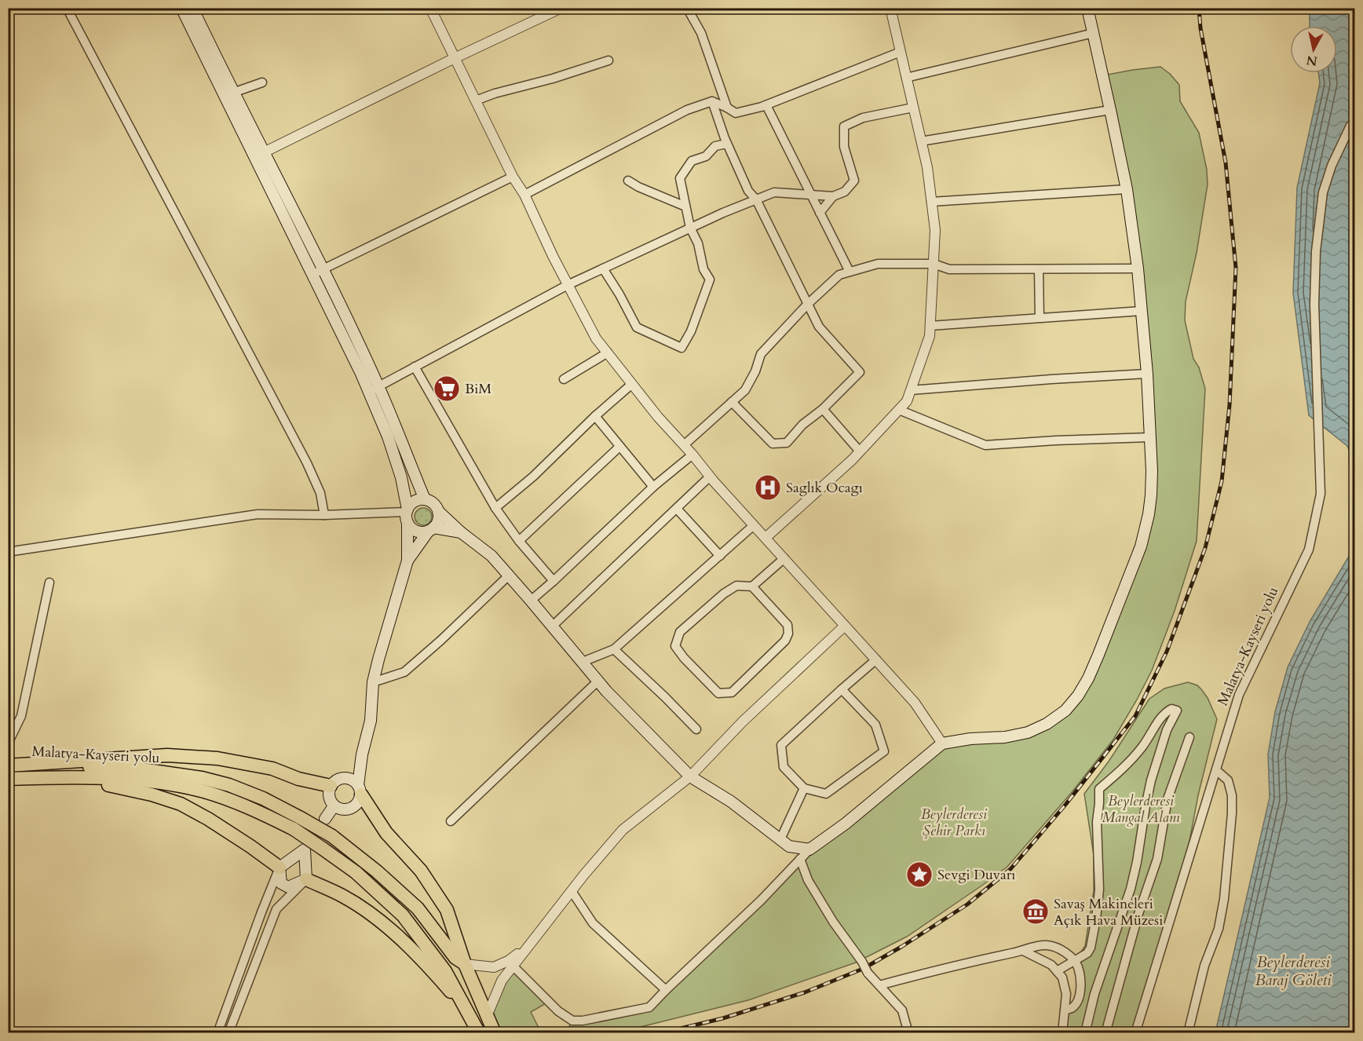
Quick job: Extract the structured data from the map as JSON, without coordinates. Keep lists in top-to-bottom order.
{
  "streets": {
    "highway": ["Malatya-Kayseri yolu"]
  },
  "water": ["Beylerderesi Baraj Göleti"],
  "parks": ["Beylerderesi Mangal Alanı", "Beylerderesi Şehir Parkı"],
  "places": {
    "supermarket": ["BiM"],
    "hospital": ["Saglık Ocagı"],
    "place": ["Sevgi Duvarı"],
    "museum": ["Savaş Makineleri Açık Hava Müzesi"]
  },
  "north": "bottom"
}
